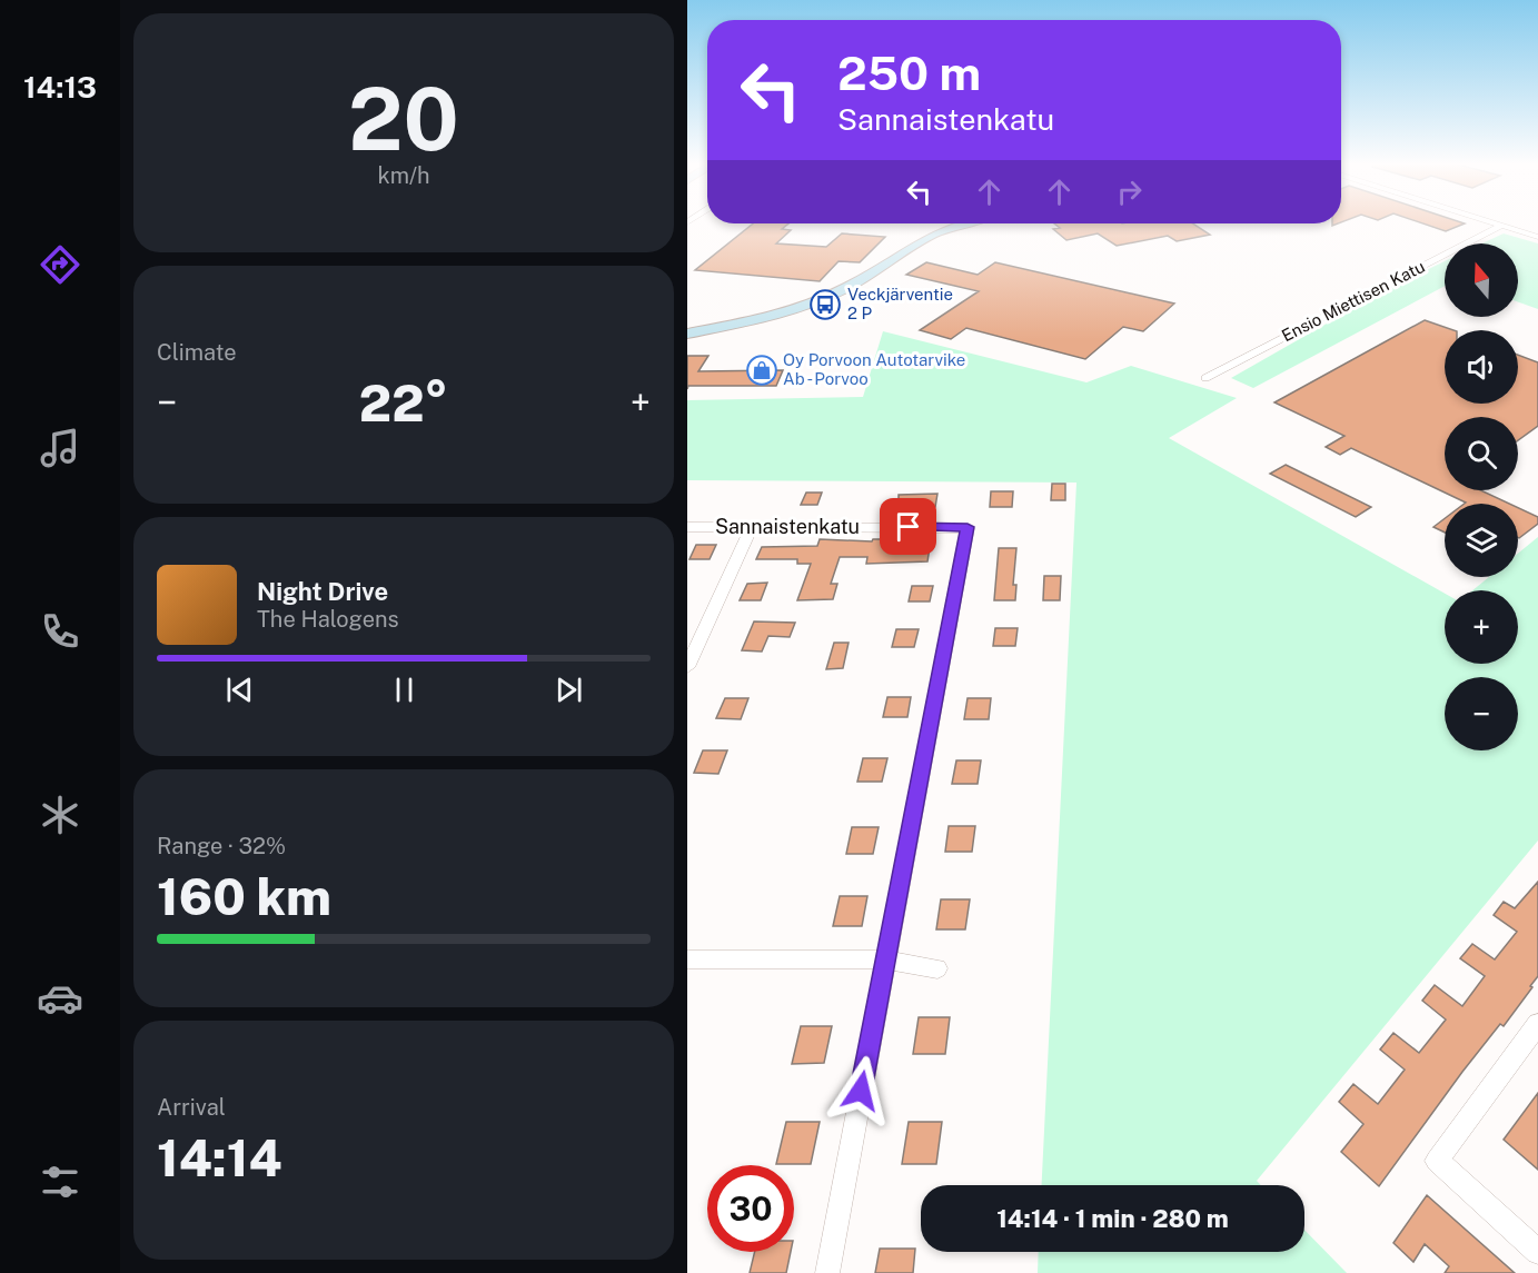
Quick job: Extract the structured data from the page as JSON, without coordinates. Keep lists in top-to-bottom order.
{
  "streets": {
    "street": ["Ensio Miettisen Katu", "Sannaistenkatu"]
  },
  "places": {
    "bus stop": ["Veckjärventie 2 P"],
    "shop": ["Oy Porvoon Autotarvike Ab - Porvoo"]
  },
  "north": "top",
  "page": {
    "tabs": "14:13",
    "tile": [
      ["20", "km/h"],
      "Climate",
      ["Range · 32%", "160 km"],
      ["Arrival", "14:14"]
    ],
    "turn": ["250 m", "Sannaistenkatu"],
    "map_buttons": ["+", "−"],
    "heat": ["−", "22°", "+"],
    "song": ["Night Drive", "The Halogens"],
    "limit": "30",
    "trip": "14:14 · 1 min · 280 m"
  }
}
